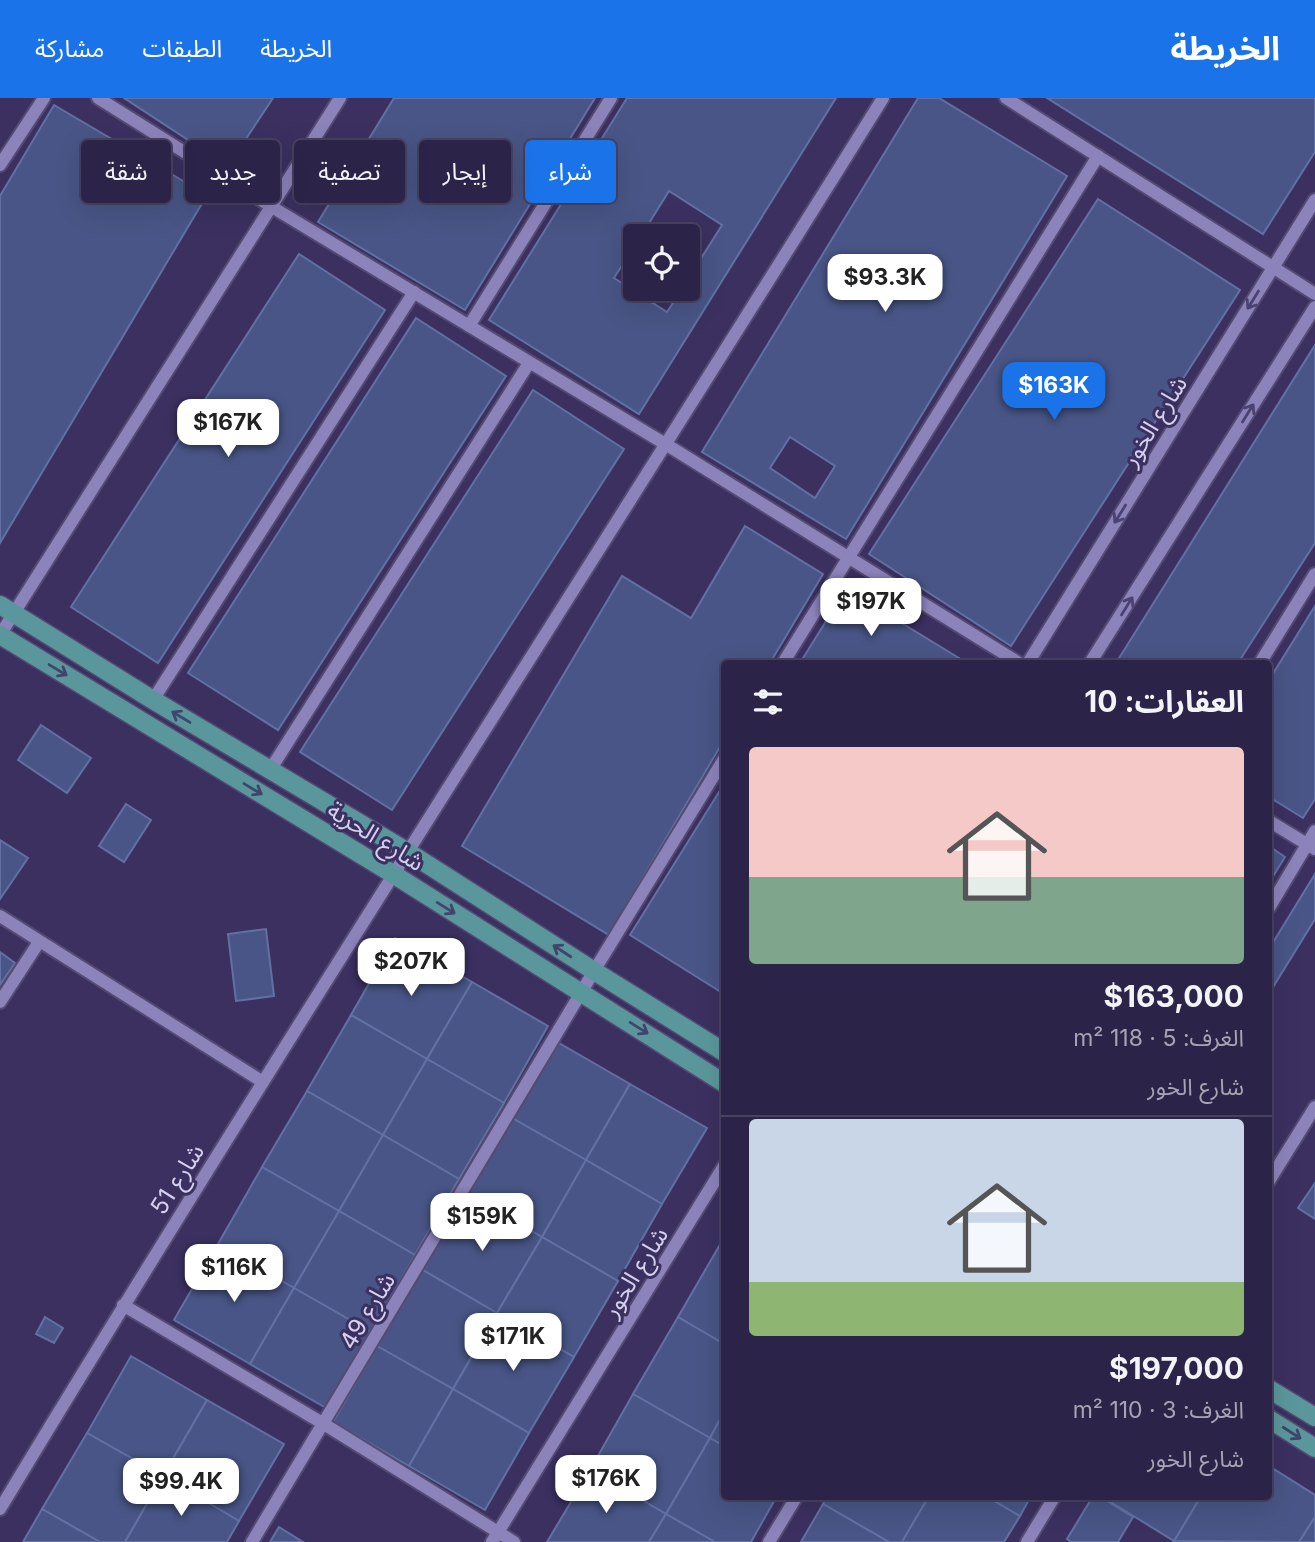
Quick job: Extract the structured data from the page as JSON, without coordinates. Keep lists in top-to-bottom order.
{
  "streets": {
    "main road": ["شارع الحرية"],
    "street": ["شارع الخور", "شارع 51", "شارع 49"]
  },
  "crossings": [
    ["شارع الحرية", "شارع 51"],
    ["شارع الحرية", "شارع 49"]
  ],
  "page": {
    "header": "الخريطة",
    "nav": ["الخريطة", "الطبقات", "مشاركة"],
    "chip": [
      "شراء",
      "إيجار",
      "تصفية",
      "جديد",
      "شقة"
    ],
    "price": [
      "$93.3K",
      "$163K",
      "$167K",
      "$197K",
      "$207K",
      "$159K",
      "$116K",
      "$171K",
      "$176K",
      "$99.4K"
    ],
    "heading": "العقارات: 10",
    "list": [
      {
        "name": "$163,000",
        "note": "الغرف: 5 · 118 m² · شارع الخور"
      },
      {
        "name": "$197,000",
        "note": "الغرف: 3 · 110 m² · شارع الخور"
      }
    ]
  }
}
